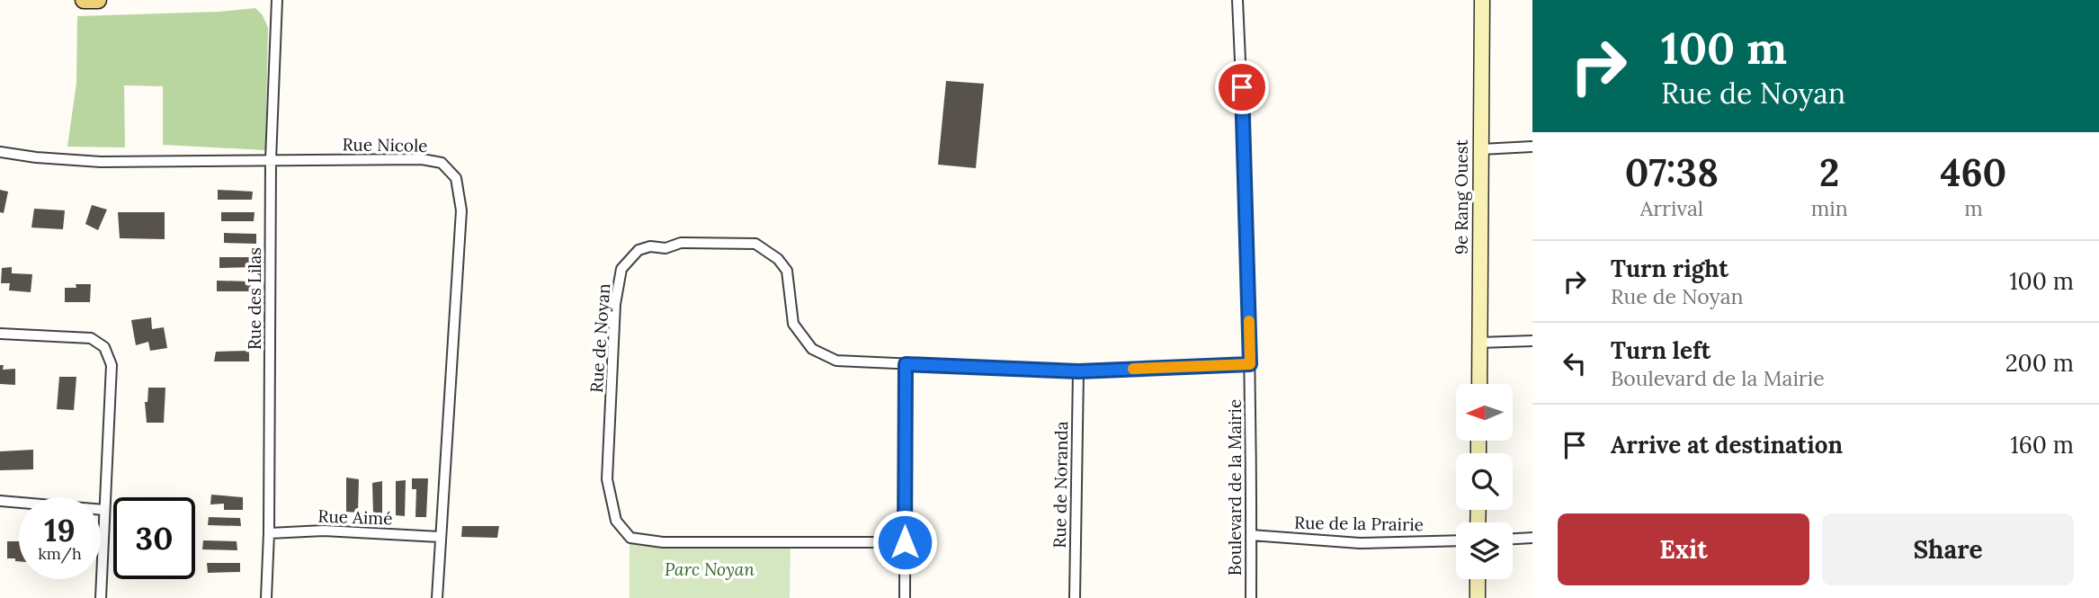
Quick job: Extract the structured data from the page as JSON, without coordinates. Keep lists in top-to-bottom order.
{
  "streets": {
    "street": [
      "Rue Nicole",
      "9e Rang Ouest",
      "Rue des Lilas",
      "Rue de Noyan",
      "Rue de Noranda",
      "Boulevard de la Mairie",
      "Rue Aimé",
      "Rue de la Prairie"
    ]
  },
  "crossings": [
    ["Rue Nicole", "Rue des Lilas"],
    ["Rue Nicole", "Rue Aimé"],
    ["Rue des Lilas", "Rue Aimé"],
    ["Rue de Noyan", "Rue de Noranda"],
    ["Rue de Noyan", "Boulevard de la Mairie"],
    ["Boulevard de la Mairie", "Rue de la Prairie"]
  ],
  "parks": ["Parc Noyan"],
  "north": "left",
  "page": {
    "turn": ["100 m", "Rue de Noyan"],
    "eta": [
      "07:38",
      "Arrival",
      "2",
      "min",
      "460",
      "m"
    ],
    "list": [
      {
        "name": "Turn right",
        "note": "Rue de Noyan",
        "value": "100 m"
      },
      {
        "name": "Turn left",
        "note": "Boulevard de la Mairie",
        "value": "200 m"
      },
      {
        "name": "Arrive at destination",
        "value": "160 m"
      }
    ],
    "speed": "19 km/h",
    "limit": "30",
    "buttons": ["Exit", "Share"]
  }
}
